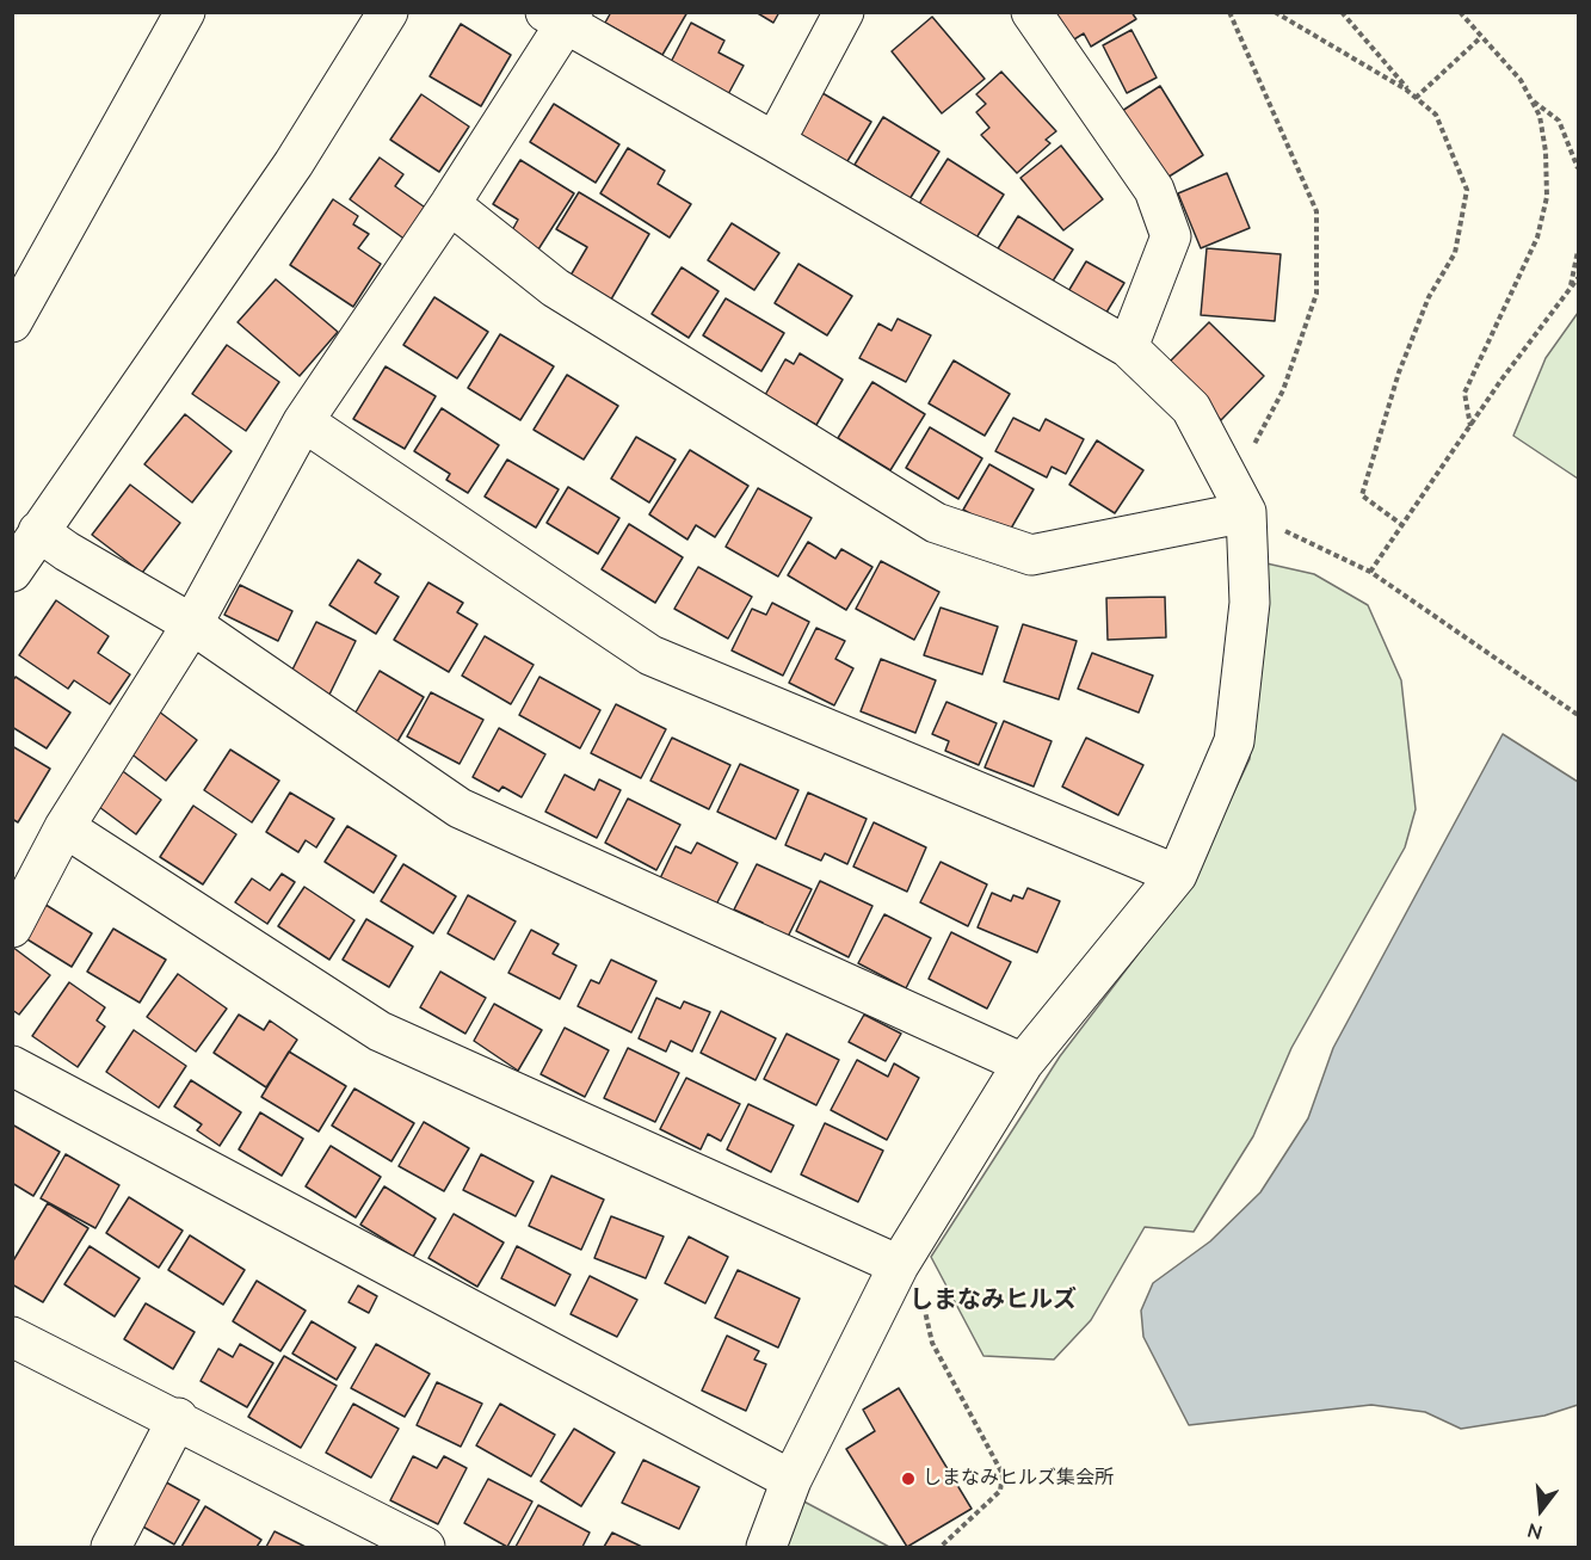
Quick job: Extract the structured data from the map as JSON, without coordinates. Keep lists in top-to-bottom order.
{
  "districts": ["しまなみヒルズ"],
  "places": ["しまなみヒルズ集会所"],
  "north": "bottom"
}
